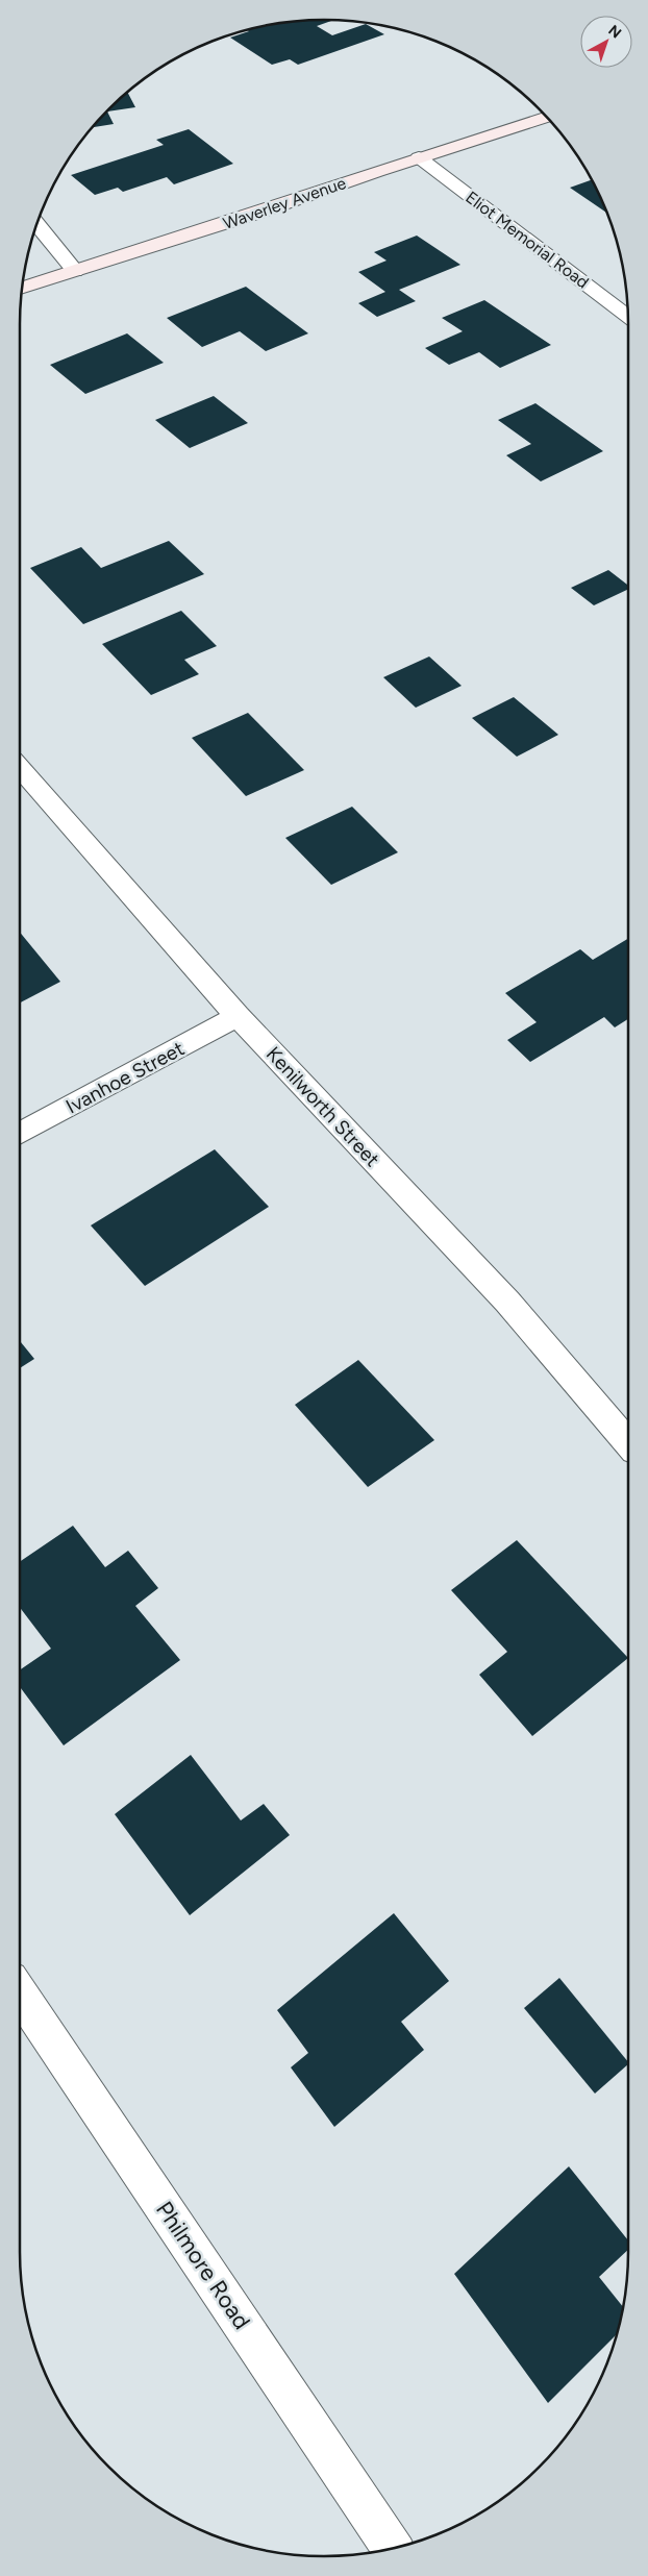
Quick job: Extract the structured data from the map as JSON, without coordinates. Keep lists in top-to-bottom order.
{
  "streets": {
    "street": [
      "Waverley Avenue",
      "Eliot Memorial Road",
      "Ivanhoe Street",
      "Kenilworth Street",
      "Philmore Road"
    ]
  },
  "crossings": [
    ["Waverley Avenue", "Eliot Memorial Road"],
    ["Ivanhoe Street", "Kenilworth Street"]
  ],
  "north": "top right"
}
